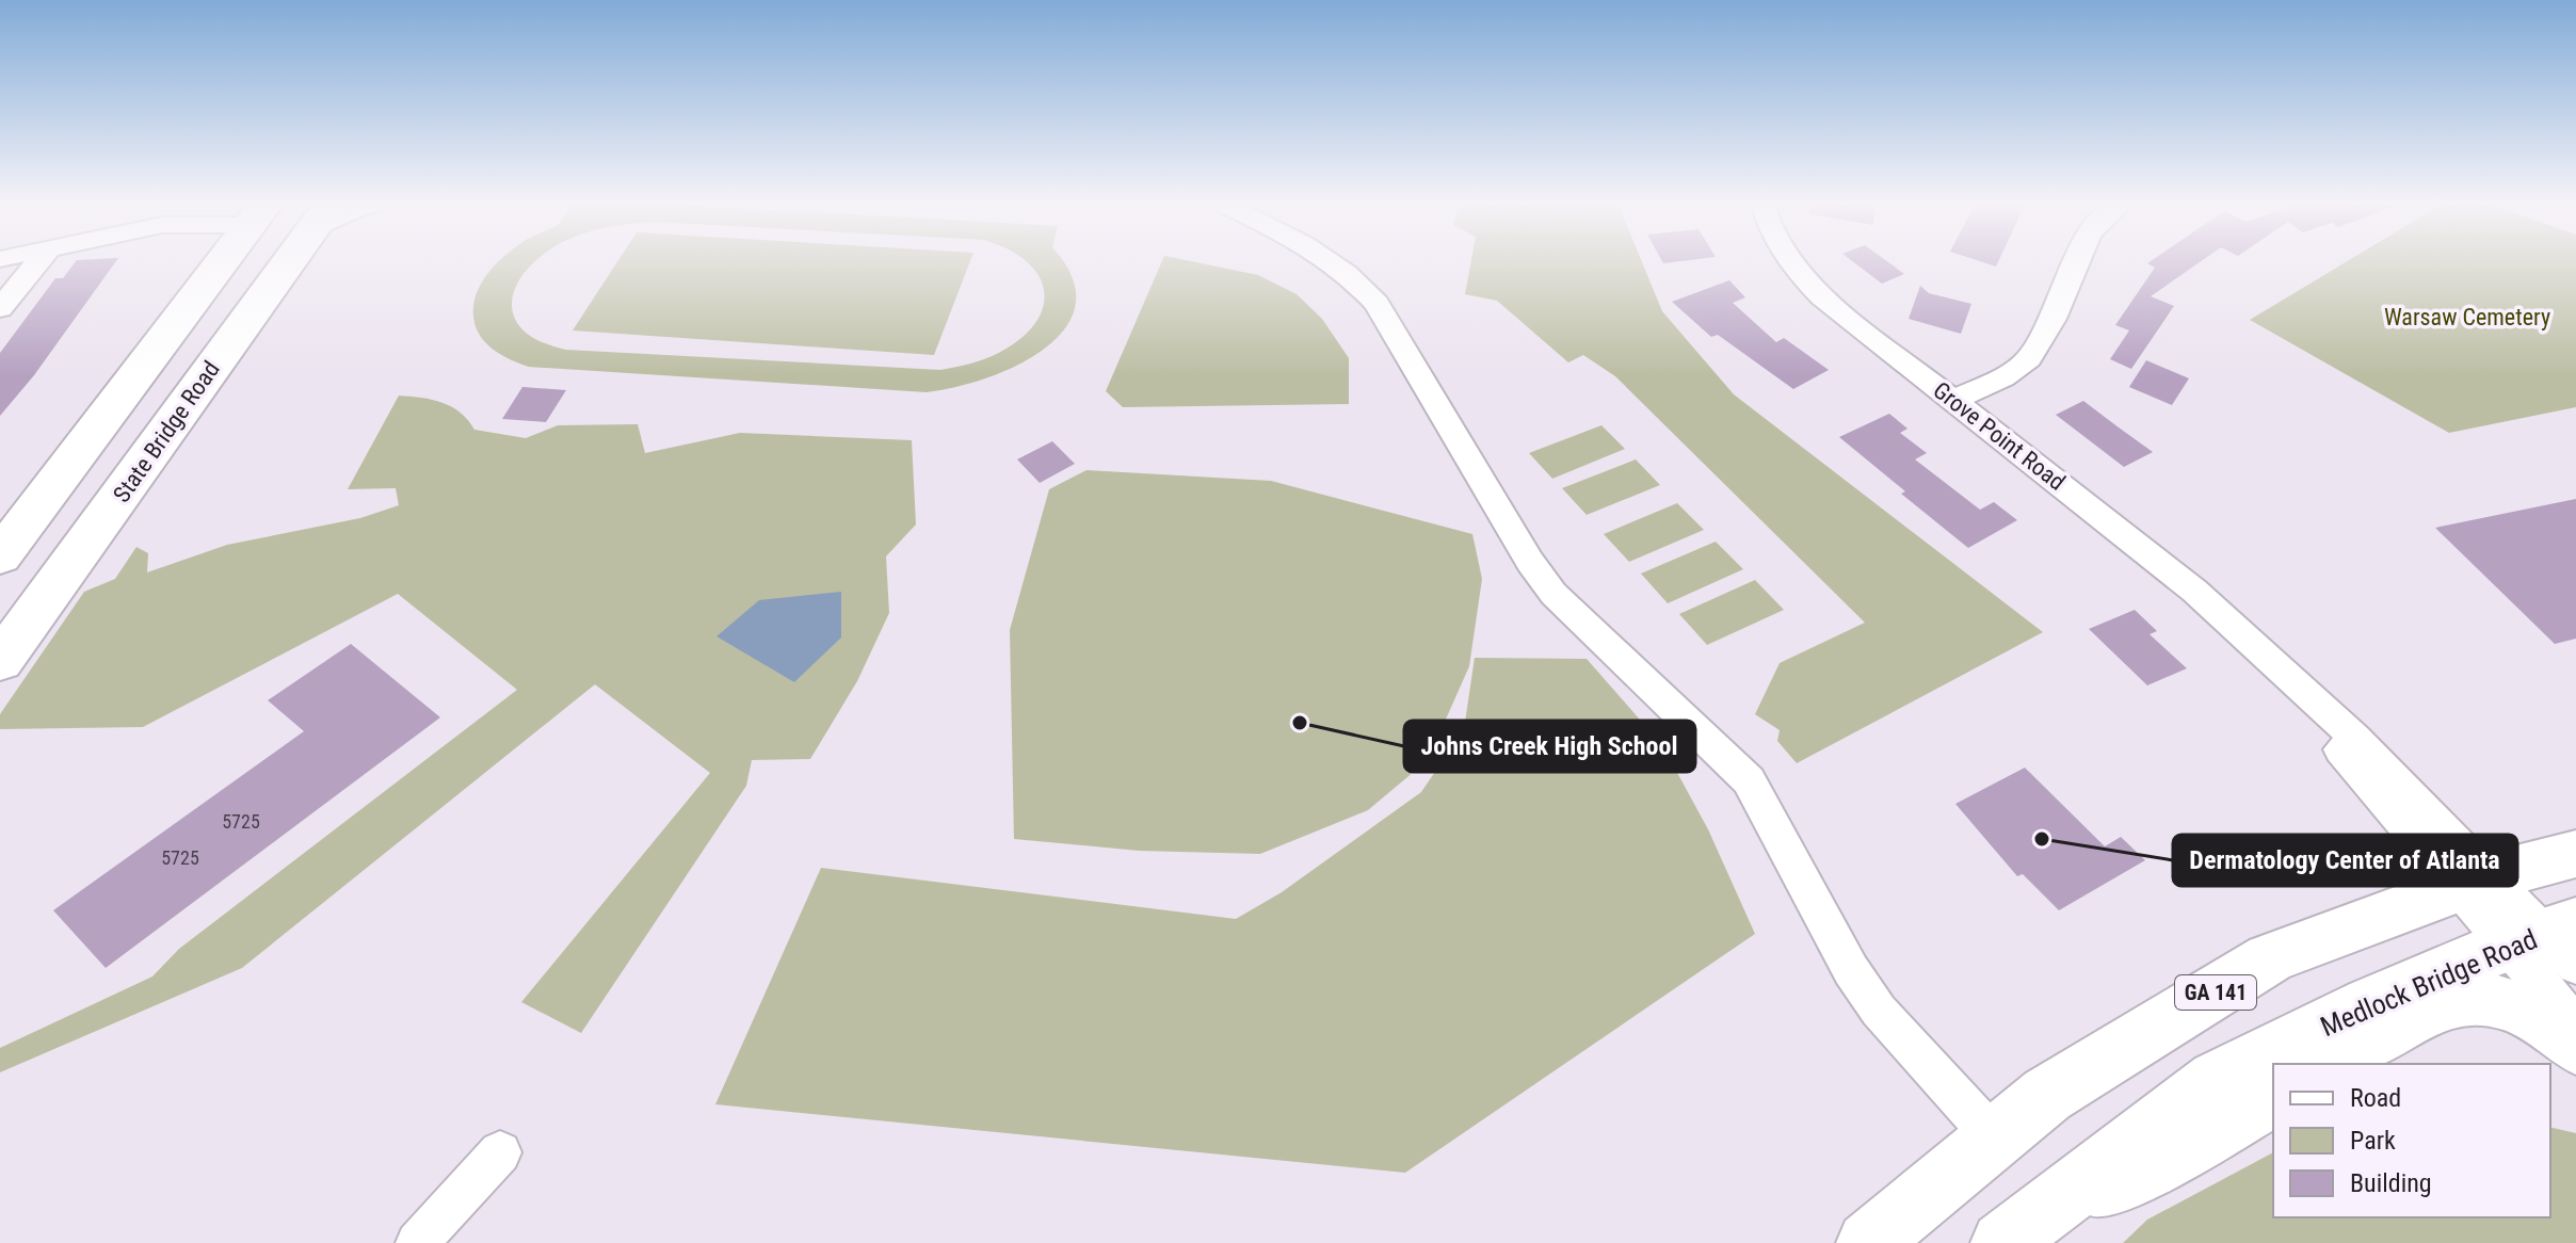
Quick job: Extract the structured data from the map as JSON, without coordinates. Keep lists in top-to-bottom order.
{
  "streets": {
    "highway": ["State Bridge Road", "Medlock Bridge Road", "GA 141"],
    "street": ["Grove Point Road"]
  },
  "crossings": [
    ["Grove Point Road", "Medlock Bridge Road"],
    ["Grove Point Road", "GA 141"]
  ],
  "parks": ["Warsaw Cemetery"],
  "places": ["Johns Creek High School", "Dermatology Center of Atlanta"],
  "house_numbers": ["5725", "5725"],
  "legend": ["Road", "Park", "Building"]
}
